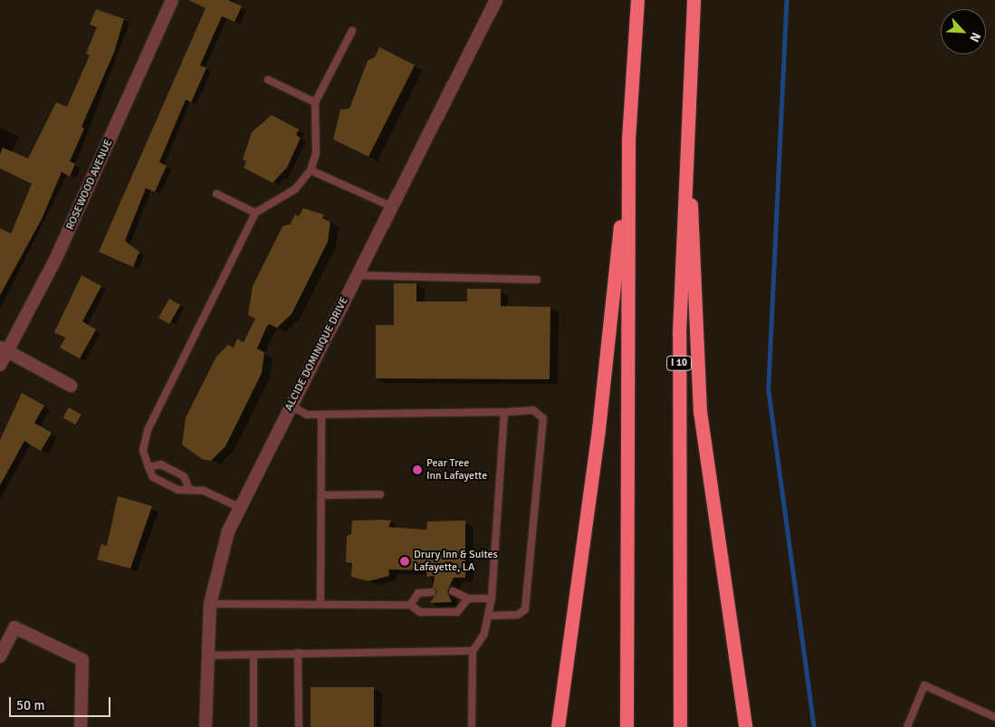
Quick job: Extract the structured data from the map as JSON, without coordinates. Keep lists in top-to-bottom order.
{
  "streets": {
    "highway": ["I 10"],
    "street": ["ROSEWOOD AVENUE", "ALCIDE DOMINIQUE DRIVE"]
  },
  "places": ["Pear Tree Inn Lafayette", "Drury Inn & Suites Lafayette, LA"],
  "scale_bar": "50 m",
  "north": "bottom right"
}
